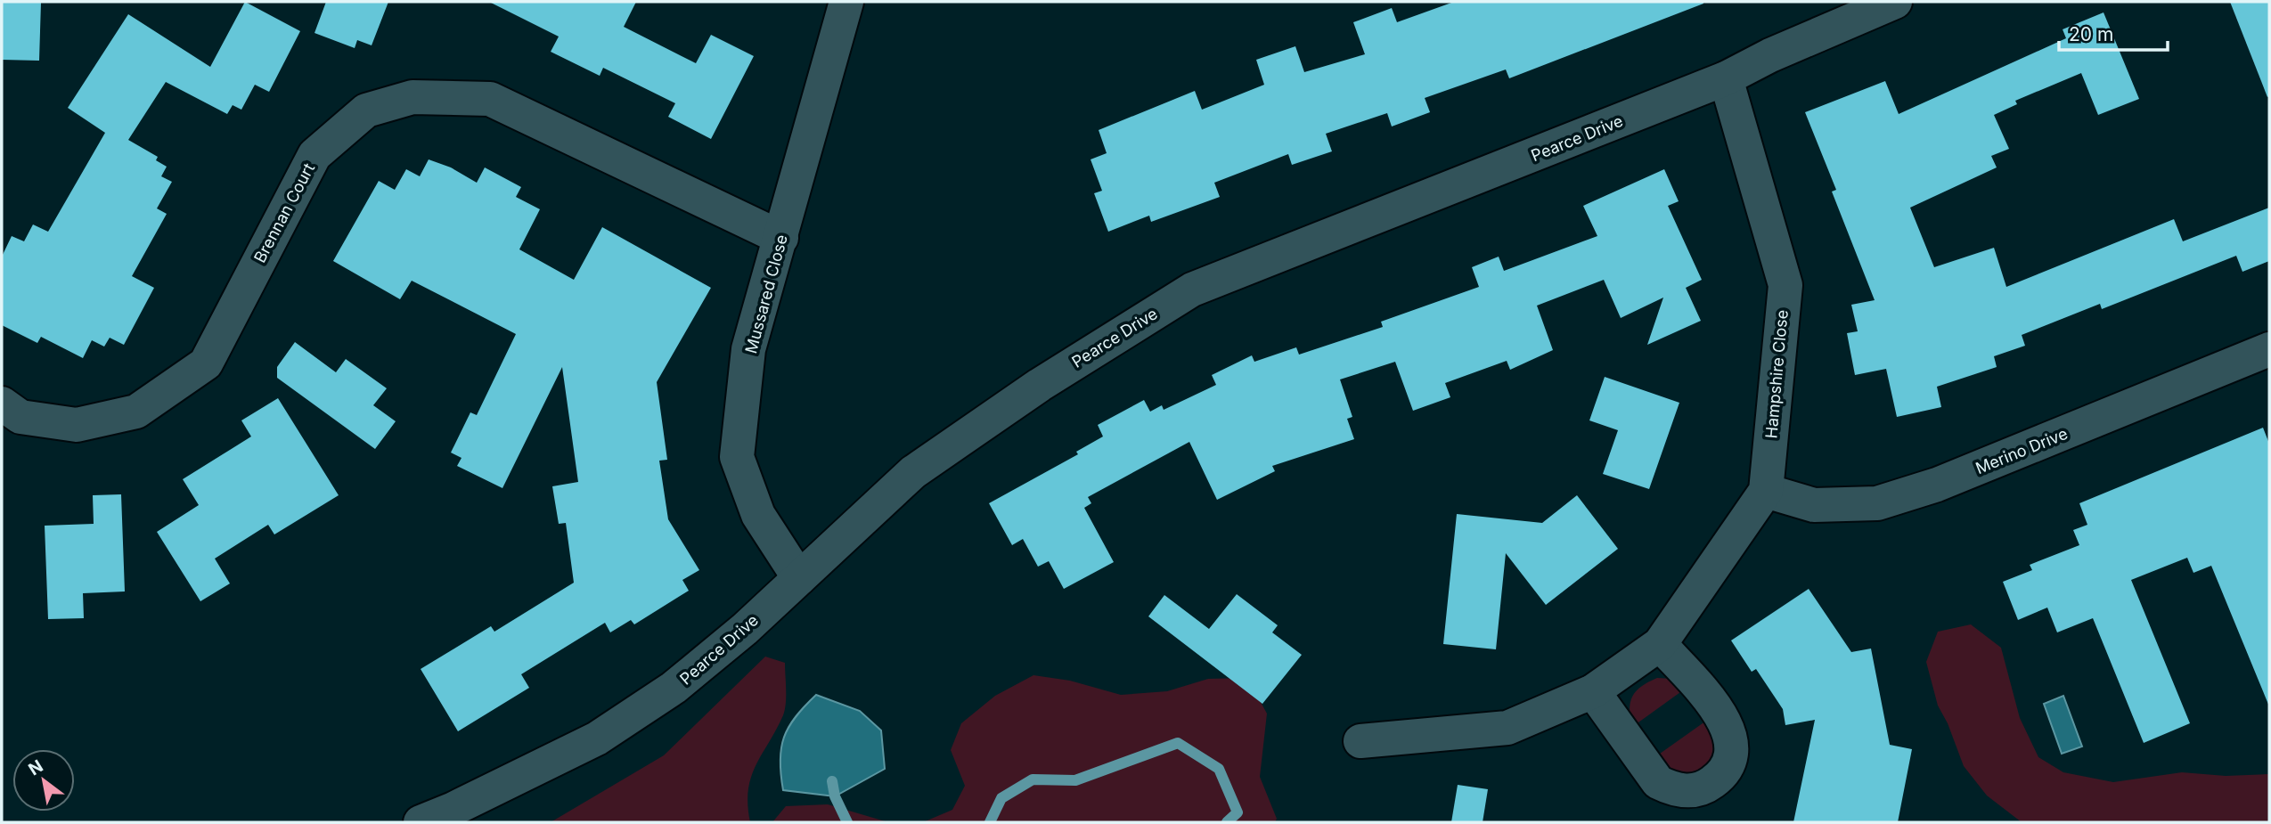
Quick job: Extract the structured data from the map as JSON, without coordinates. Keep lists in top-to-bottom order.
{
  "streets": {
    "street": [
      "Pearce Drive",
      "Brennan Court",
      "Mussared Close",
      "Hampshire Close",
      "Merino Drive"
    ]
  },
  "crossings": [
    ["Pearce Drive", "Mussared Close"],
    ["Pearce Drive", "Hampshire Close"],
    ["Brennan Court", "Mussared Close"],
    ["Hampshire Close", "Merino Drive"]
  ],
  "scale_bar": "20 m",
  "north": "top left"
}
